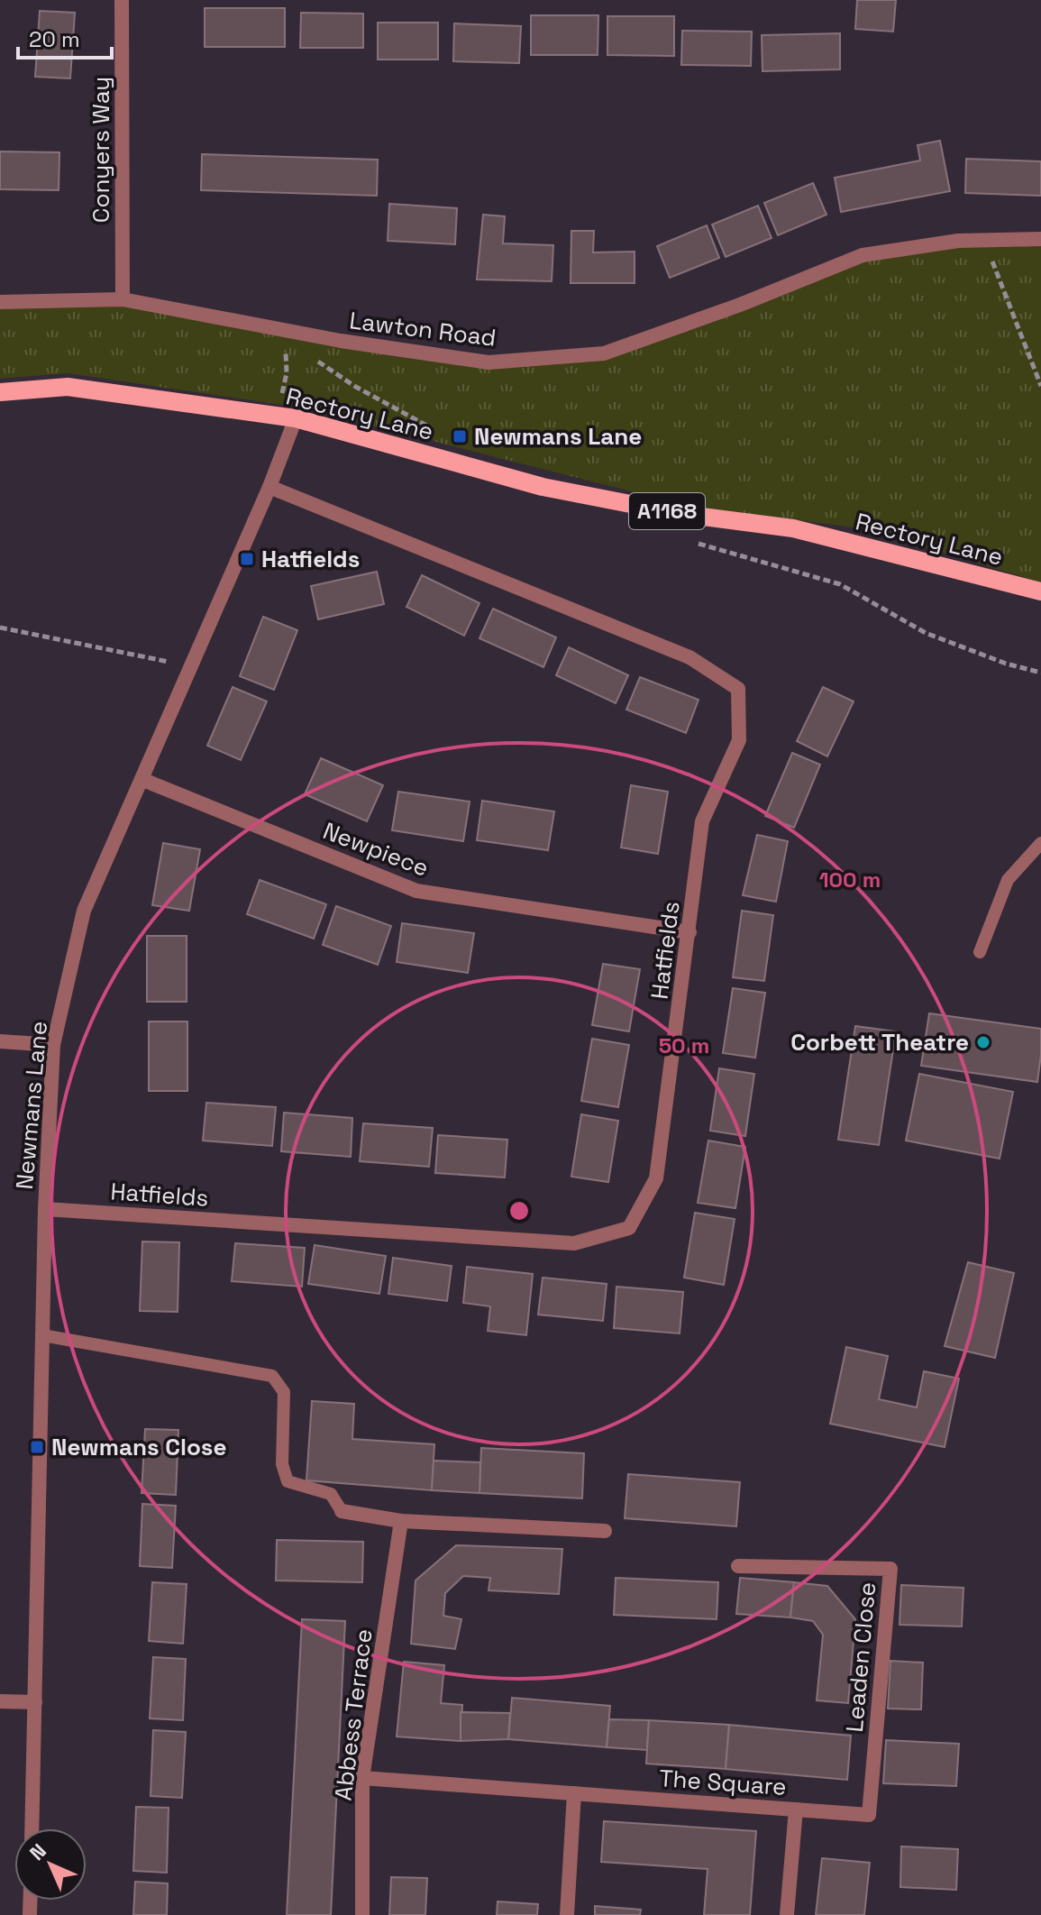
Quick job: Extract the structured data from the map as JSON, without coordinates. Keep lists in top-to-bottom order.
{
  "streets": {
    "main road": ["Rectory Lane", "A1168"],
    "street": [
      "Conyers Way",
      "Lawton Road",
      "Newpiece",
      "Hatfields",
      "Newmans Lane",
      "Leaden Close",
      "Abbess Terrace",
      "The Square"
    ]
  },
  "crossings": [
    ["Conyers Way", "Lawton Road"],
    ["Rectory Lane", "Newmans Lane"],
    ["Newpiece", "Hatfields"],
    ["Newpiece", "Newmans Lane"],
    ["Hatfields", "Newmans Lane"],
    ["Leaden Close", "The Square"],
    ["Abbess Terrace", "The Square"]
  ],
  "places": {
    "transit": ["Newmans Lane", "Hatfields", "Newmans Close"],
    "other": ["Corbett Theatre"]
  },
  "scale_bar": "20 m",
  "north": "top left",
  "rings": ["100 m", "50 m"]
}
